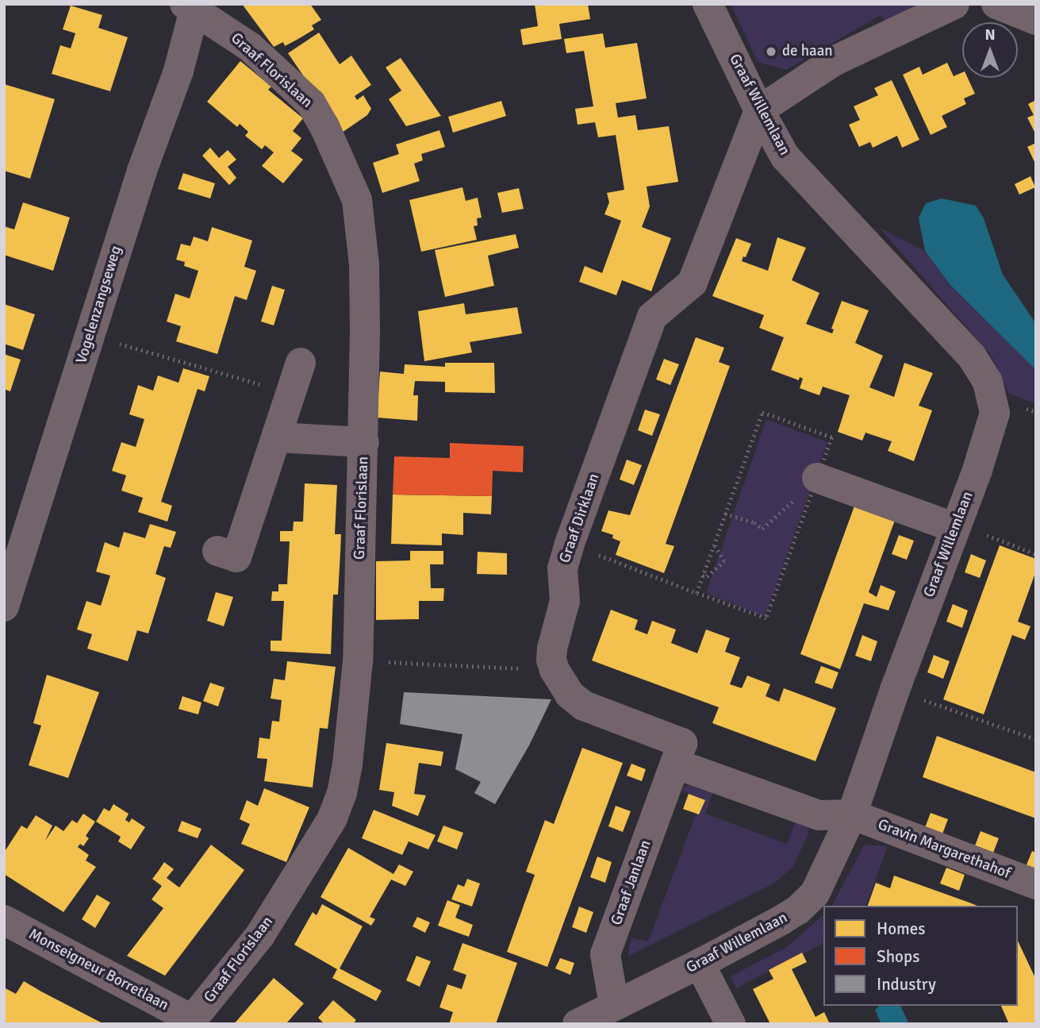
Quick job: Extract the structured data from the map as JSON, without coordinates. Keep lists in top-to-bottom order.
{
  "streets": {
    "main road": ["Vogelenzangseweg"],
    "street": [
      "Graaf Florislaan",
      "Graaf Willemlaan",
      "Graaf Dirklaan",
      "Gravin Margarethahof",
      "Graaf Janlaan",
      "Monseigneur Borretlaan"
    ]
  },
  "crossings": [
    ["Graaf Florislaan", "Vogelenzangseweg"],
    ["Graaf Florislaan", "Monseigneur Borretlaan"],
    ["Graaf Willemlaan", "Graaf Dirklaan"],
    ["Graaf Willemlaan", "Gravin Margarethahof"],
    ["Graaf Willemlaan", "Graaf Janlaan"],
    ["Graaf Dirklaan", "Graaf Janlaan"]
  ],
  "places": ["de haan"],
  "legend": ["Homes", "Shops", "Industry"],
  "north": "top"
}
